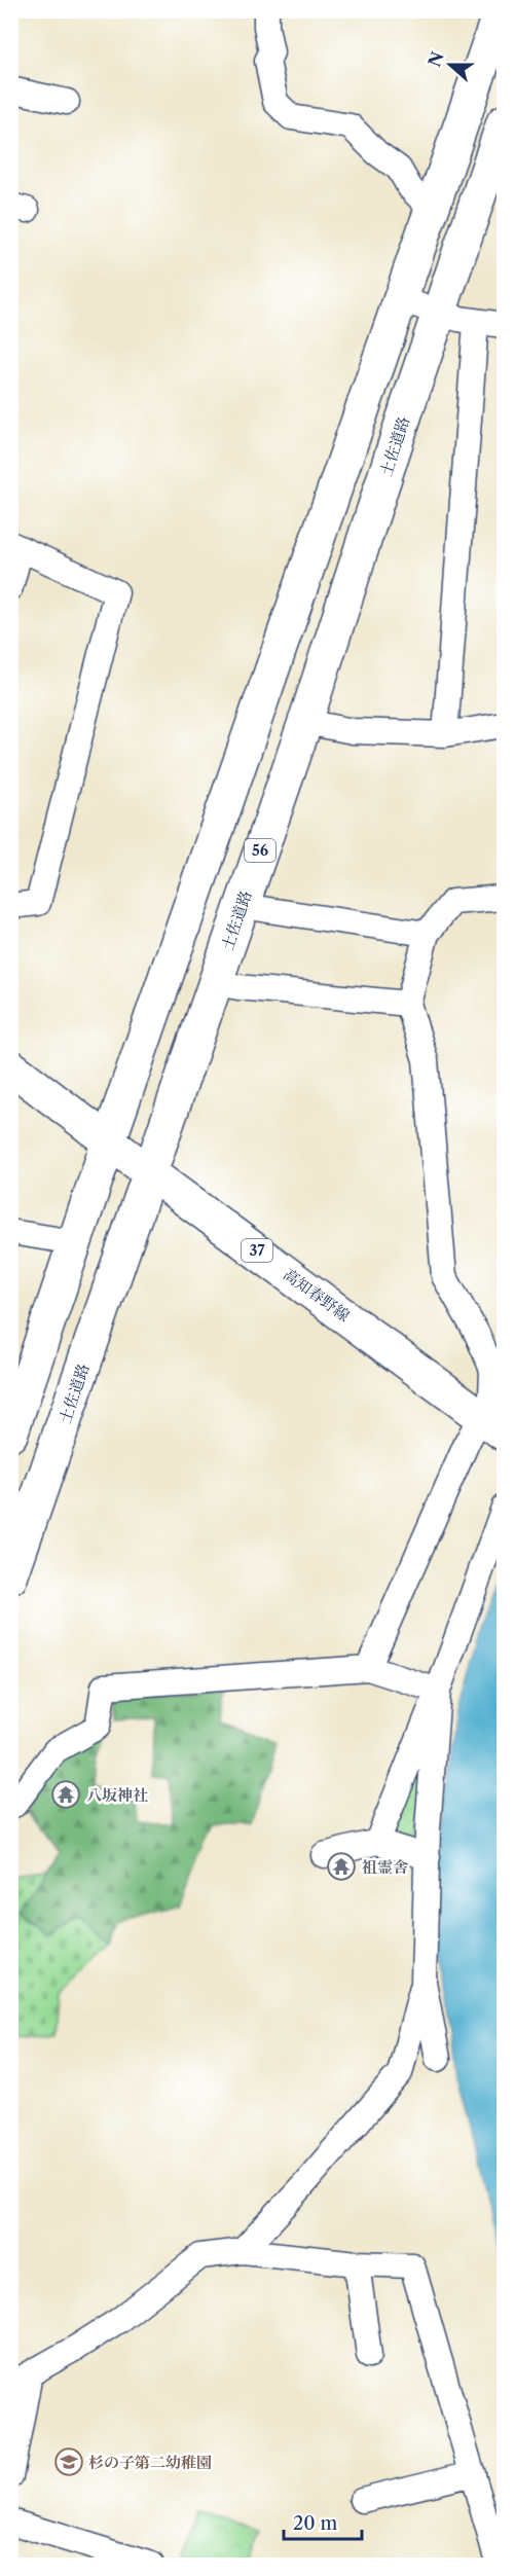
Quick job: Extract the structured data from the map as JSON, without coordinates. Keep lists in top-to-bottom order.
{
  "streets": {
    "main road": [
      "土佐道路",
      "56",
      "37",
      "高知春野線"
    ]
  },
  "crossings": [
    ["土佐道路", "高知春野線"]
  ],
  "places": {
    "temple": ["八坂神社", "祖霊舎"],
    "school or university": ["杉の子第二幼稚園"]
  },
  "scale_bar": "20 m",
  "north": "left"
}
